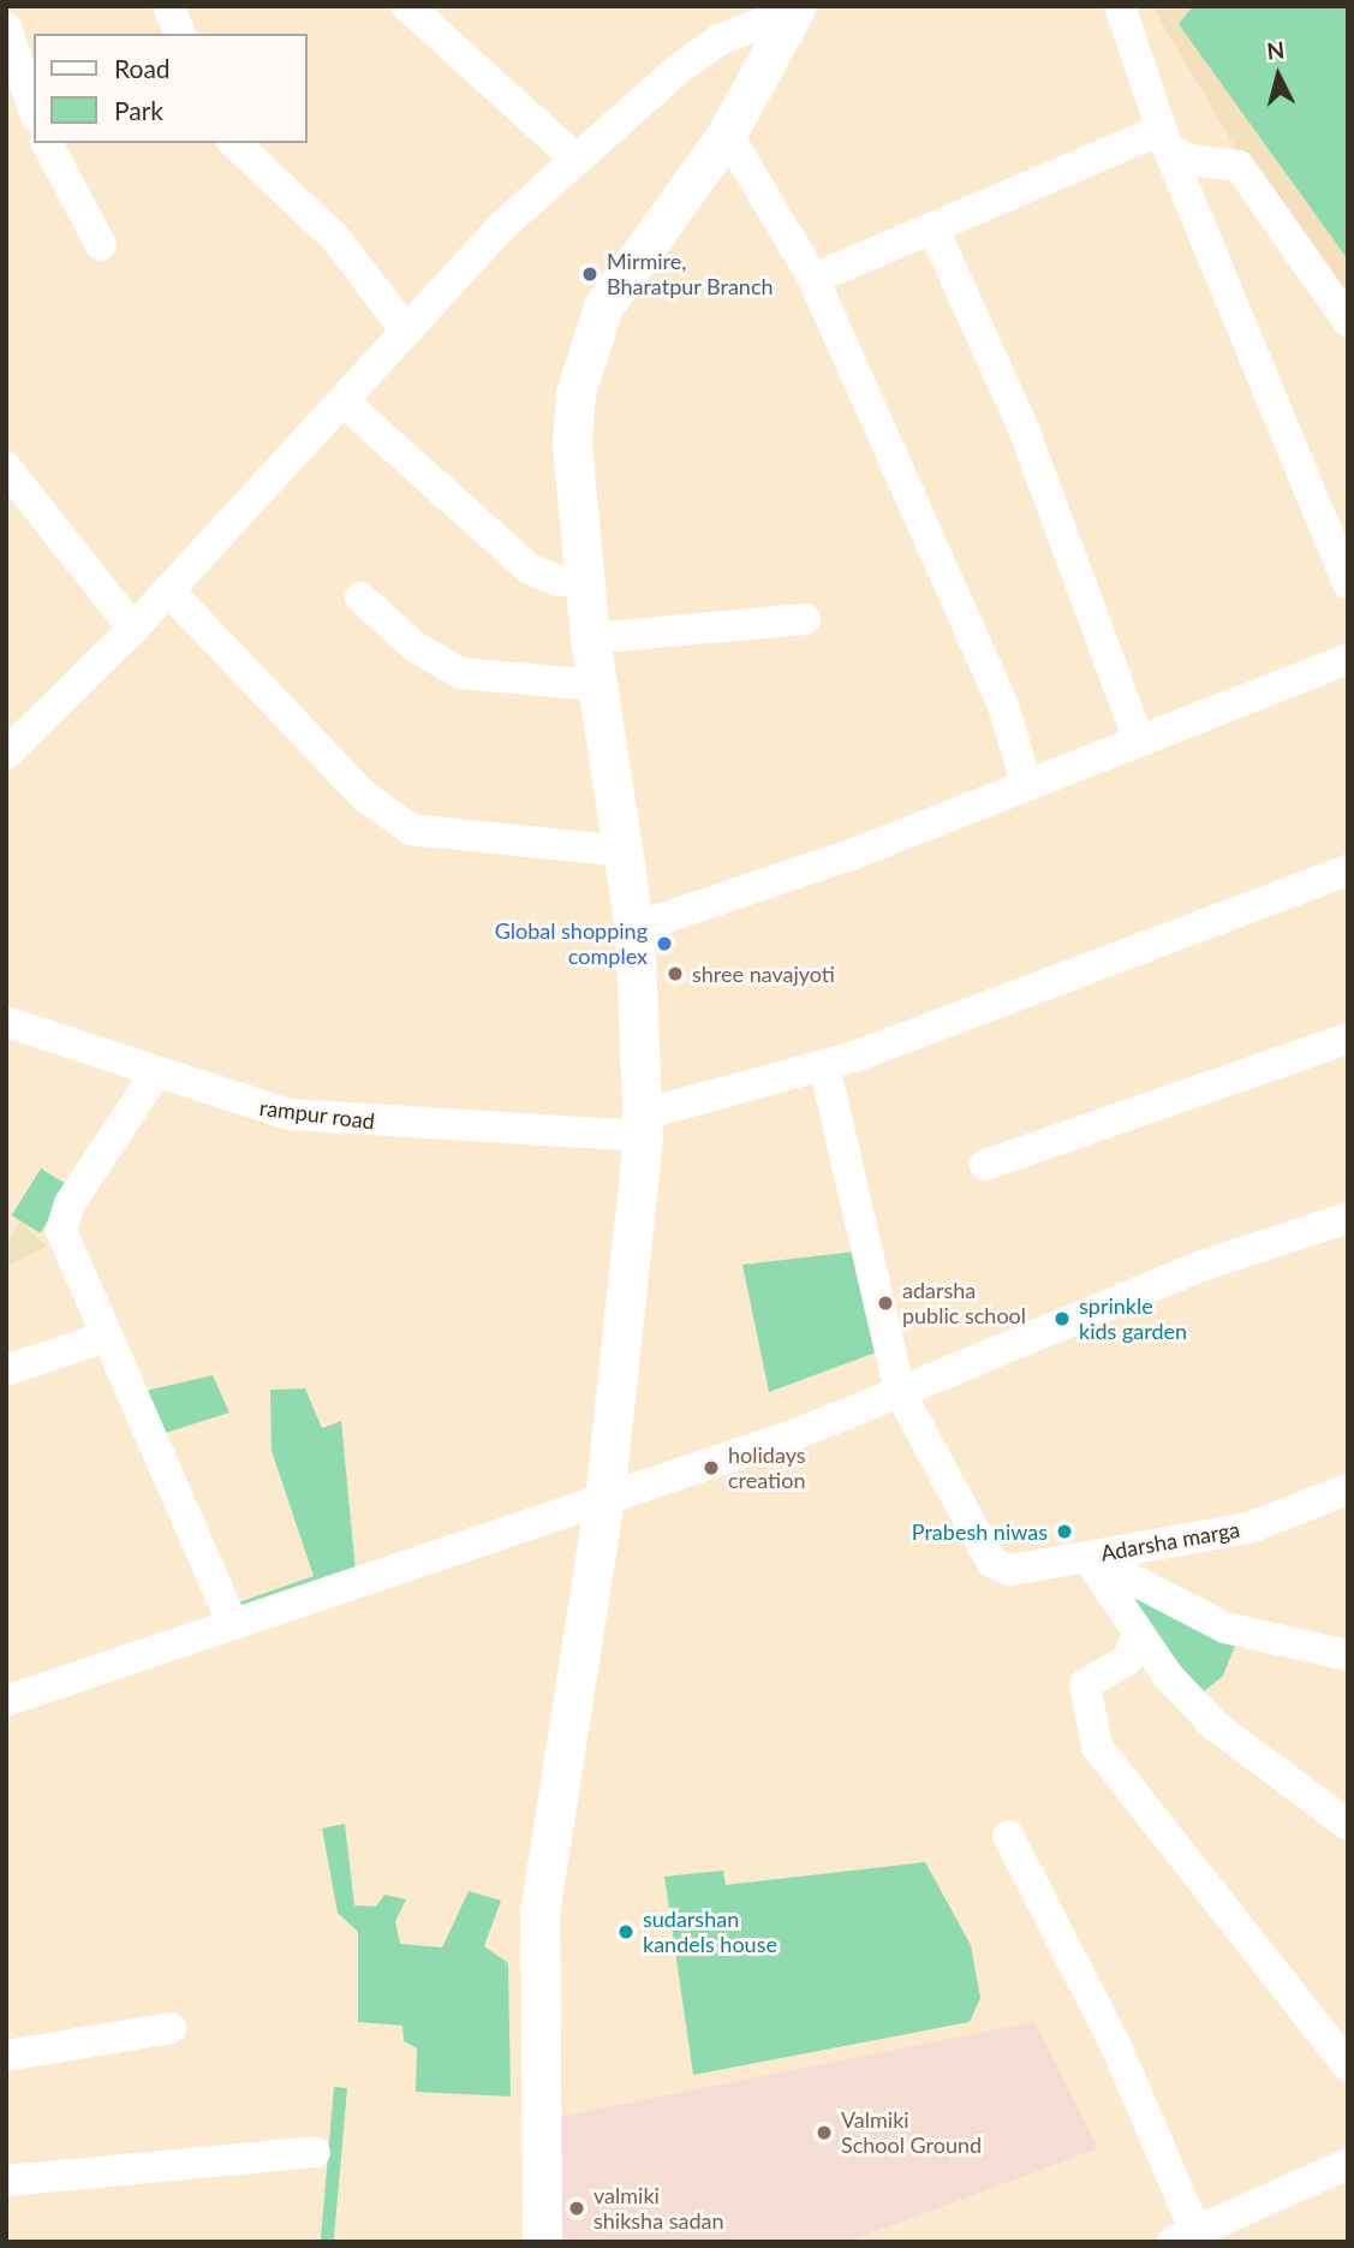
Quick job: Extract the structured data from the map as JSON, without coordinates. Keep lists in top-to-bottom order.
{
  "streets": {
    "street": ["rampur road", "Adarsha marga"]
  },
  "crossings": [
    ["rampur road", "Adarsha marga"]
  ],
  "places": [
    "Mirmire, Bharatpur Branch",
    "Global shopping complex",
    "shree navajyoti",
    "adarsha public school",
    "sprinkle kids garden",
    "holidays creation",
    "Prabesh niwas",
    "sudarshan kandels house",
    "Valmiki School Ground",
    "valmiki shiksha sadan"
  ],
  "legend": ["Road", "Park"],
  "north": "top"
}
